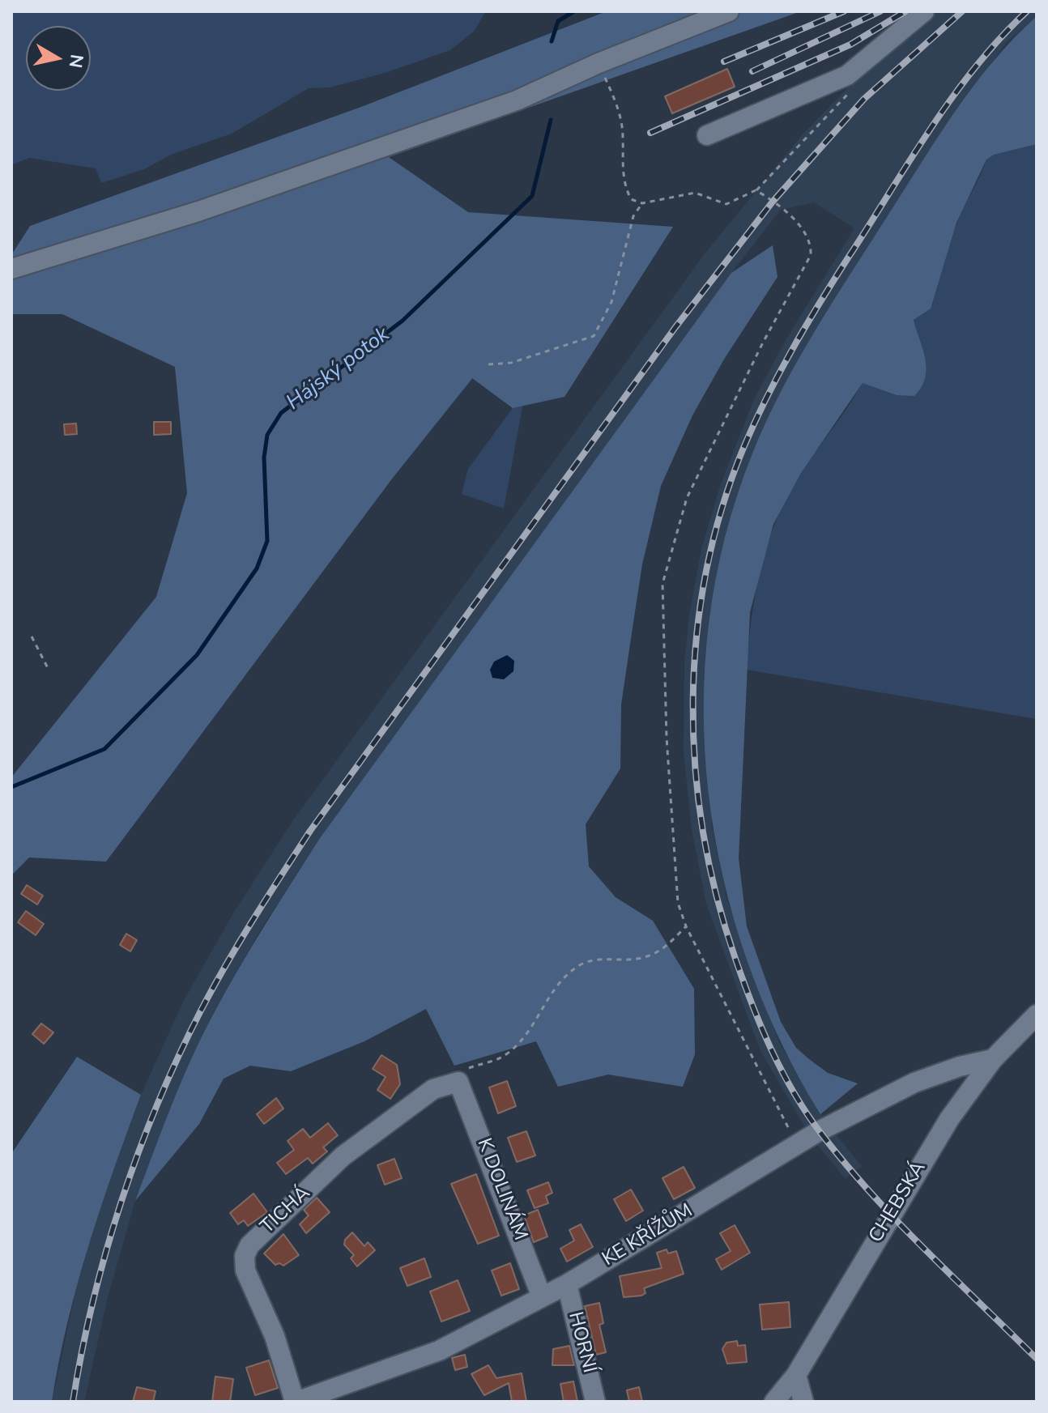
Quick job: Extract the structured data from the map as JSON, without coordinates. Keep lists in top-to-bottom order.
{
  "streets": {
    "street": [
      "K DOLINÁM",
      "CHEBSKÁ",
      "TICHÁ",
      "KE KŘÍŽŮM",
      "HORNÍ"
    ]
  },
  "crossings": [
    ["K DOLINÁM", "TICHÁ"],
    ["K DOLINÁM", "KE KŘÍŽŮM"],
    ["CHEBSKÁ", "KE KŘÍŽŮM"],
    ["TICHÁ", "KE KŘÍŽŮM"],
    ["KE KŘÍŽŮM", "HORNÍ"]
  ],
  "water": ["Hájský potok"],
  "north": "right"
}
